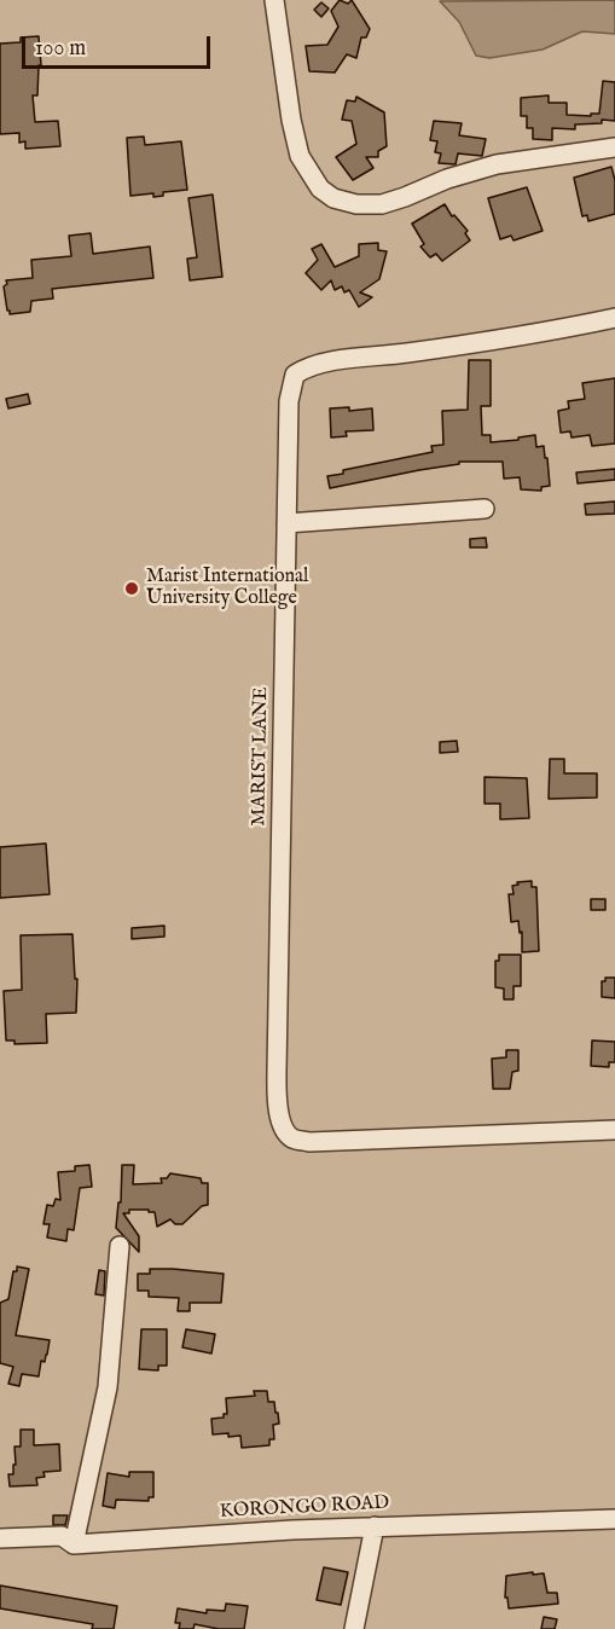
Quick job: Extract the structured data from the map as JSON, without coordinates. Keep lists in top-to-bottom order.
{
  "streets": {
    "street": ["MARIST LANE", "KORONGO ROAD"]
  },
  "places": ["Marist International University College"],
  "scale_bar": "100 m"
}
